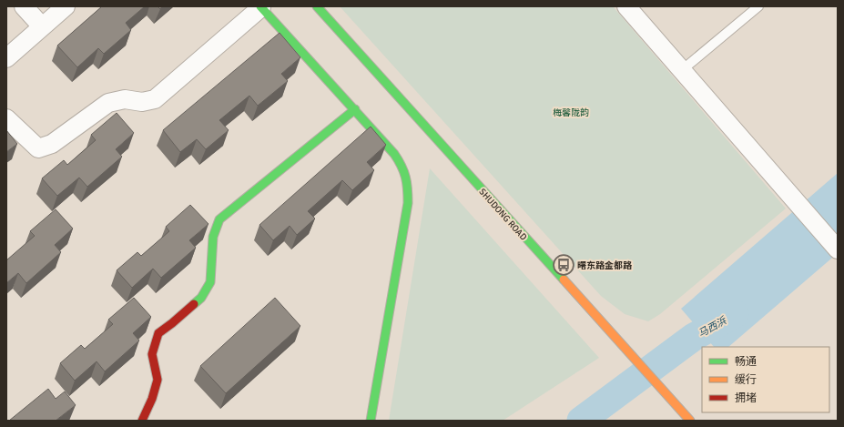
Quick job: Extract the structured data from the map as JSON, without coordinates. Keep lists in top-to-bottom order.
{
  "streets": {
    "street": ["SHUDONG ROAD"]
  },
  "water": ["马西浜"],
  "parks": ["梅馨陇韵"],
  "places": {
    "bus stop": ["曙东路金都路"]
  },
  "legend": ["畅通", "缓行", "拥堵"]
}
